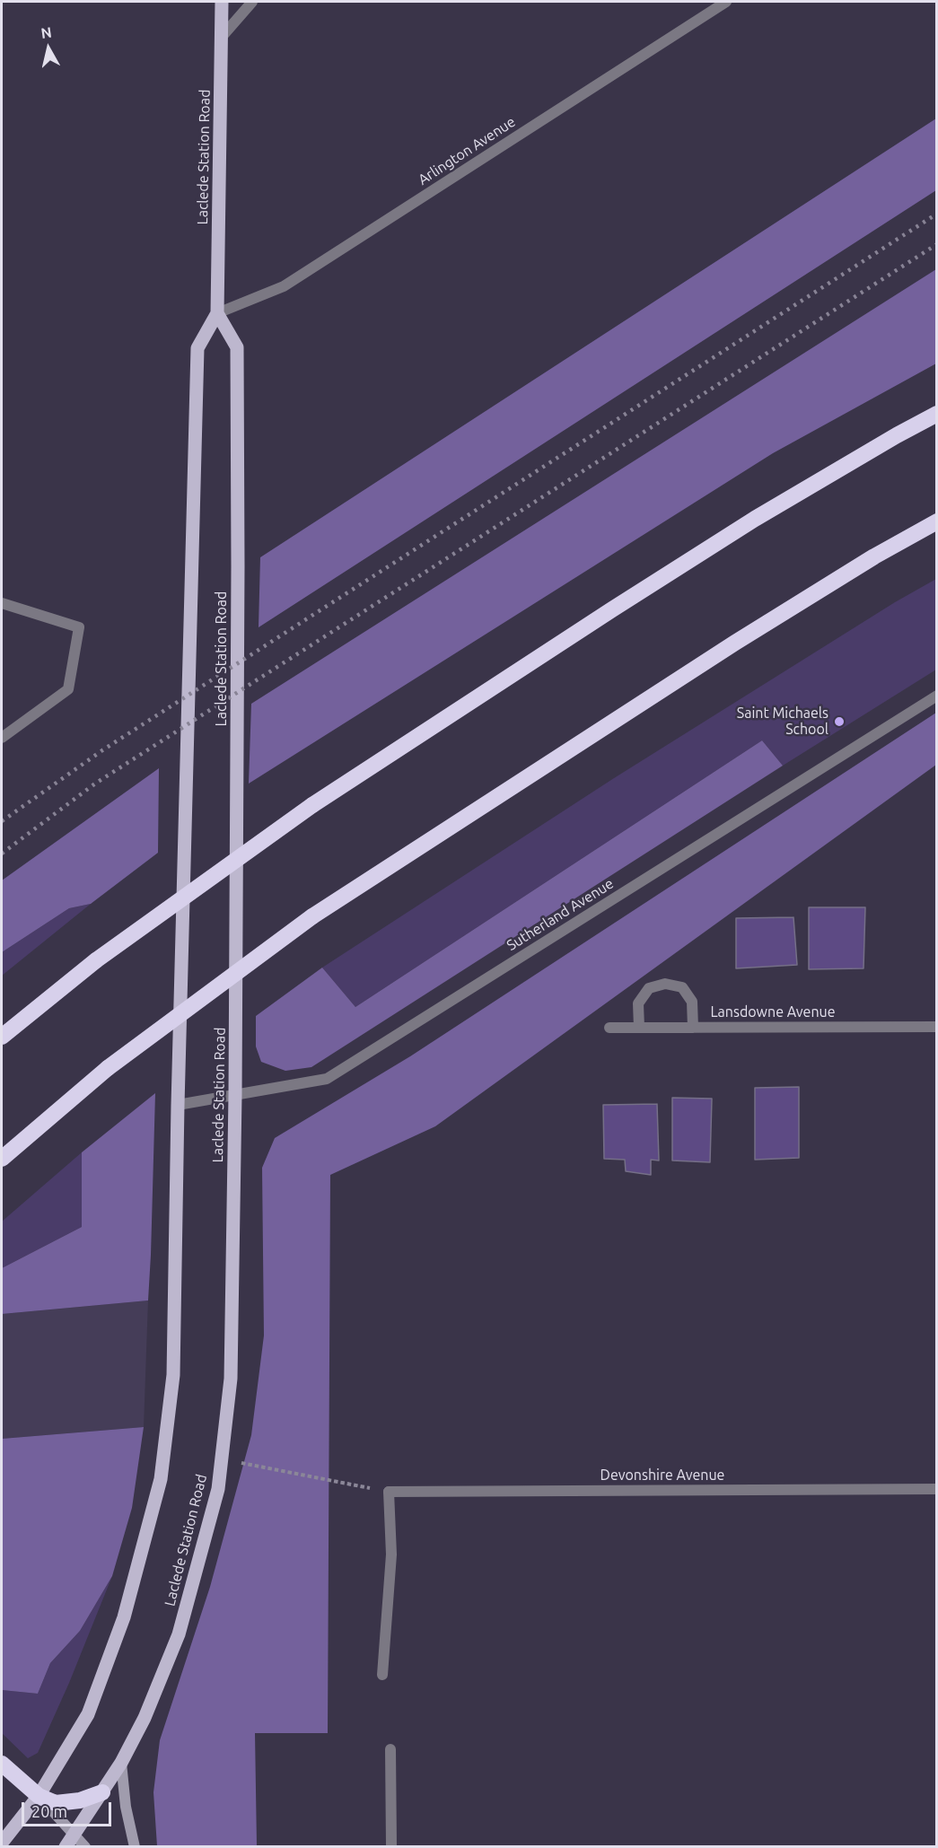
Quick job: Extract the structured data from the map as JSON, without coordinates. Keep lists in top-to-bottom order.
{
  "streets": {
    "main road": ["Laclede Station Road"],
    "street": [
      "Arlington Avenue",
      "Sutherland Avenue",
      "Lansdowne Avenue",
      "Devonshire Avenue"
    ]
  },
  "crossings": [
    ["Arlington Avenue", "Laclede Station Road"],
    ["Laclede Station Road", "Sutherland Avenue"]
  ],
  "places": ["Saint Michaels School"],
  "scale_bar": "20 m",
  "north": "top"
}
